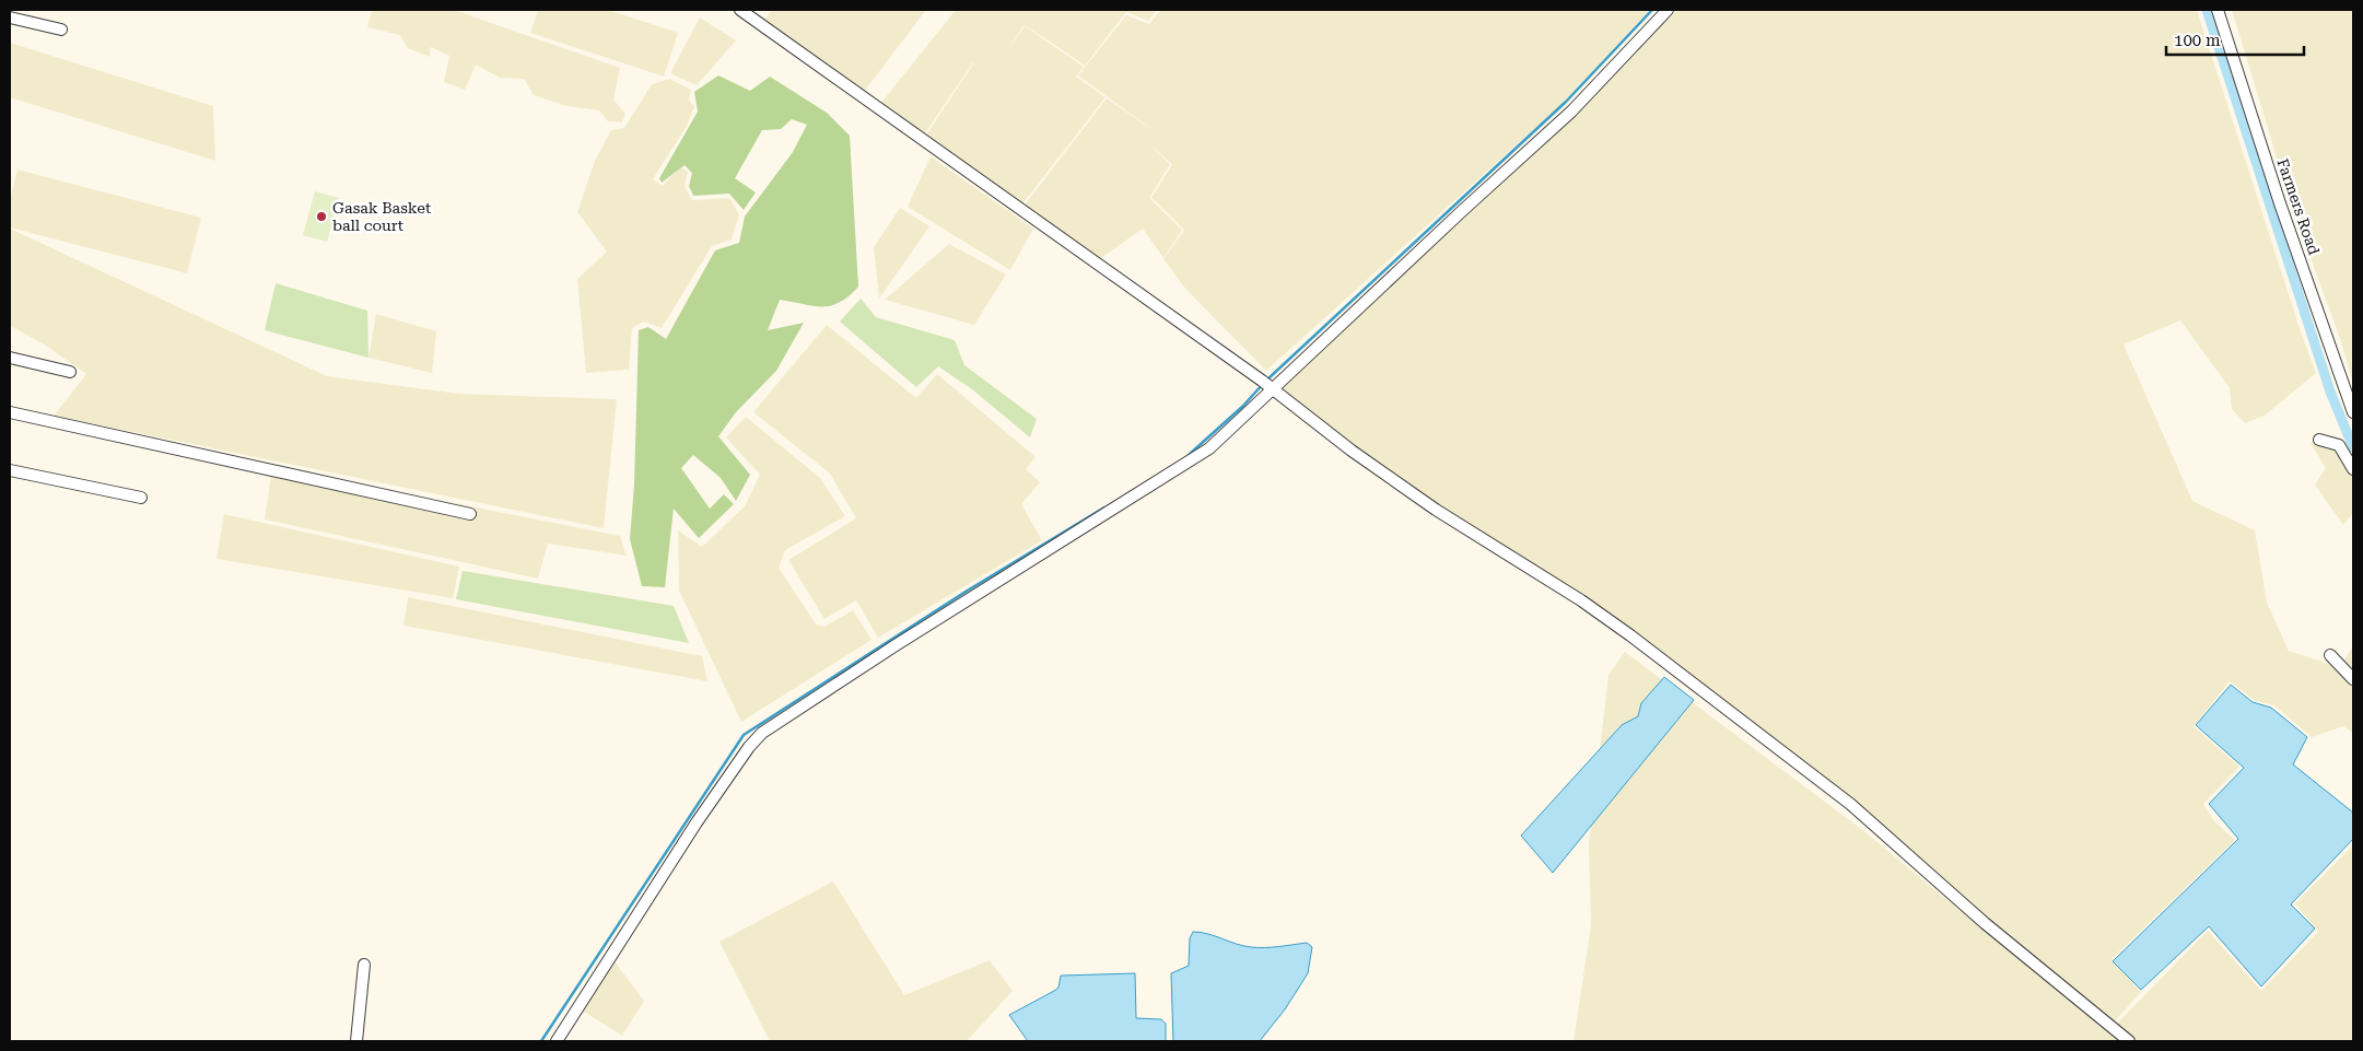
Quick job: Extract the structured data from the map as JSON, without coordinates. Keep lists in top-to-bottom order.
{
  "streets": {
    "street": ["Farmers Road"]
  },
  "places": ["Gasak Basket ball court"],
  "scale_bar": "100 m"
}
